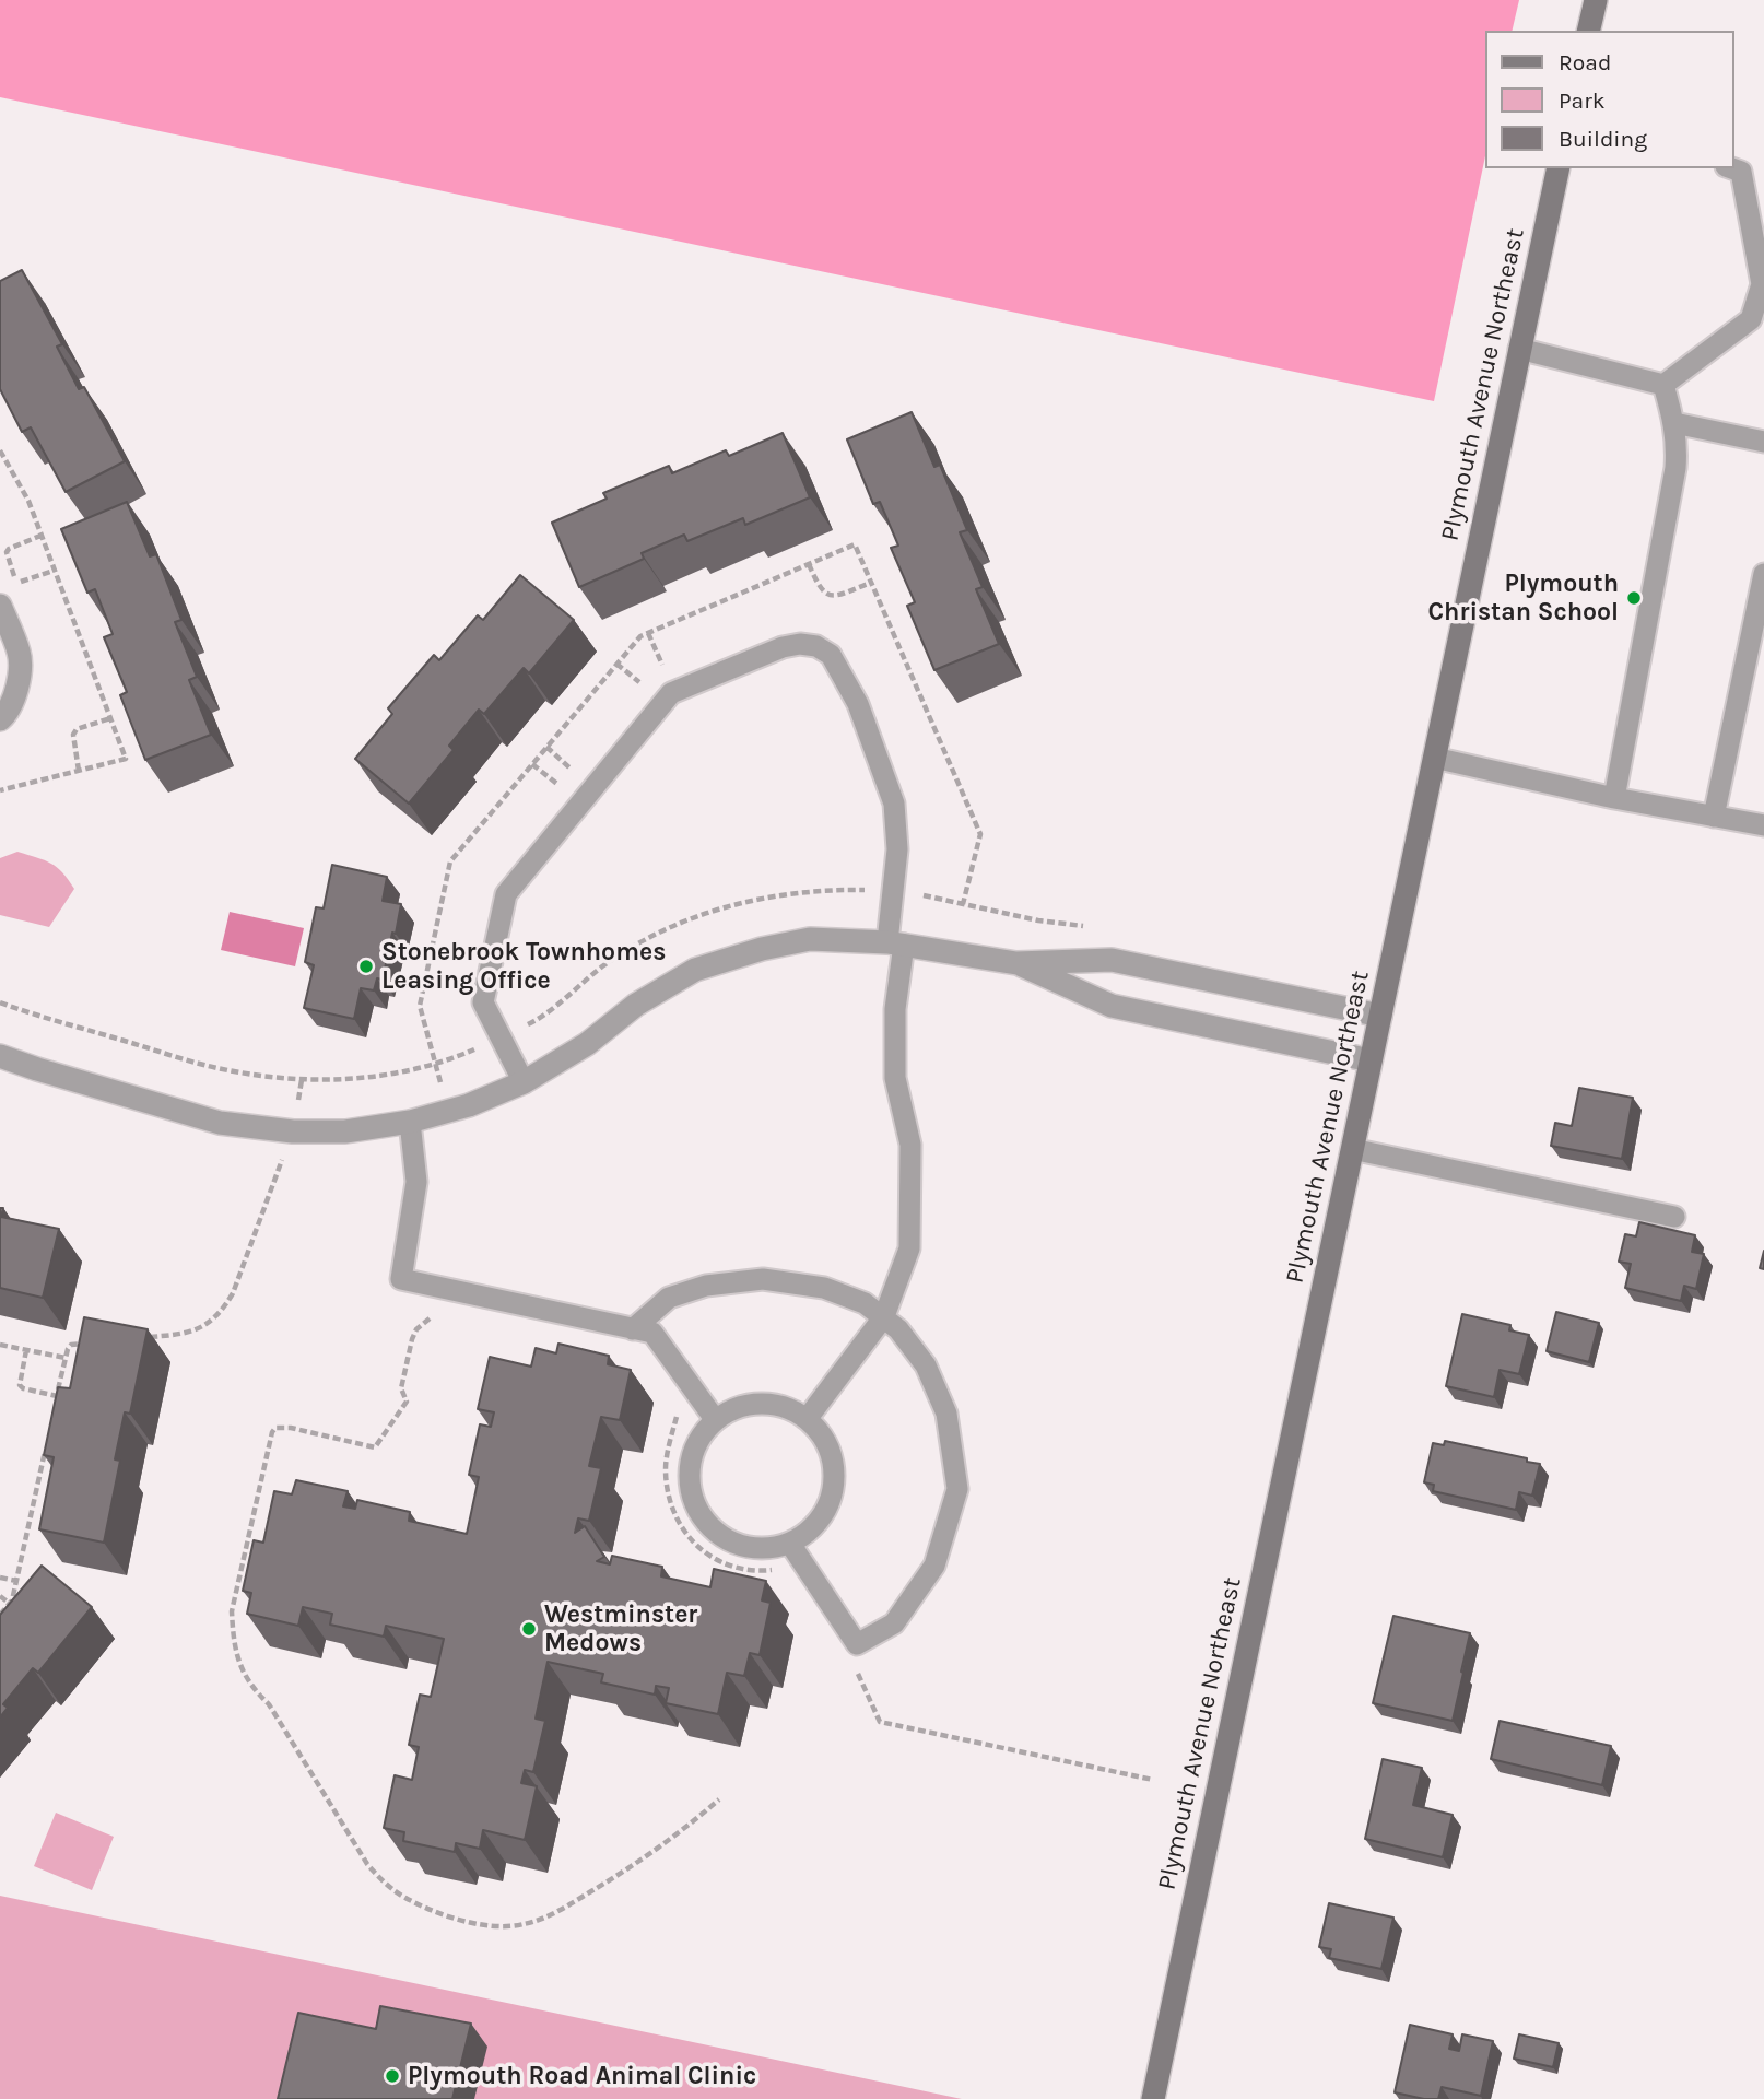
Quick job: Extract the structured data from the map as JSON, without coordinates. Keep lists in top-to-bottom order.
{
  "streets": {
    "main road": ["Plymouth Avenue Northeast"]
  },
  "places": [
    "Plymouth Christan School",
    "Stonebrook Townhomes Leasing Office",
    "Westminster Medows",
    "Plymouth Road Animal Clinic"
  ],
  "legend": ["Road", "Park", "Building"]
}
